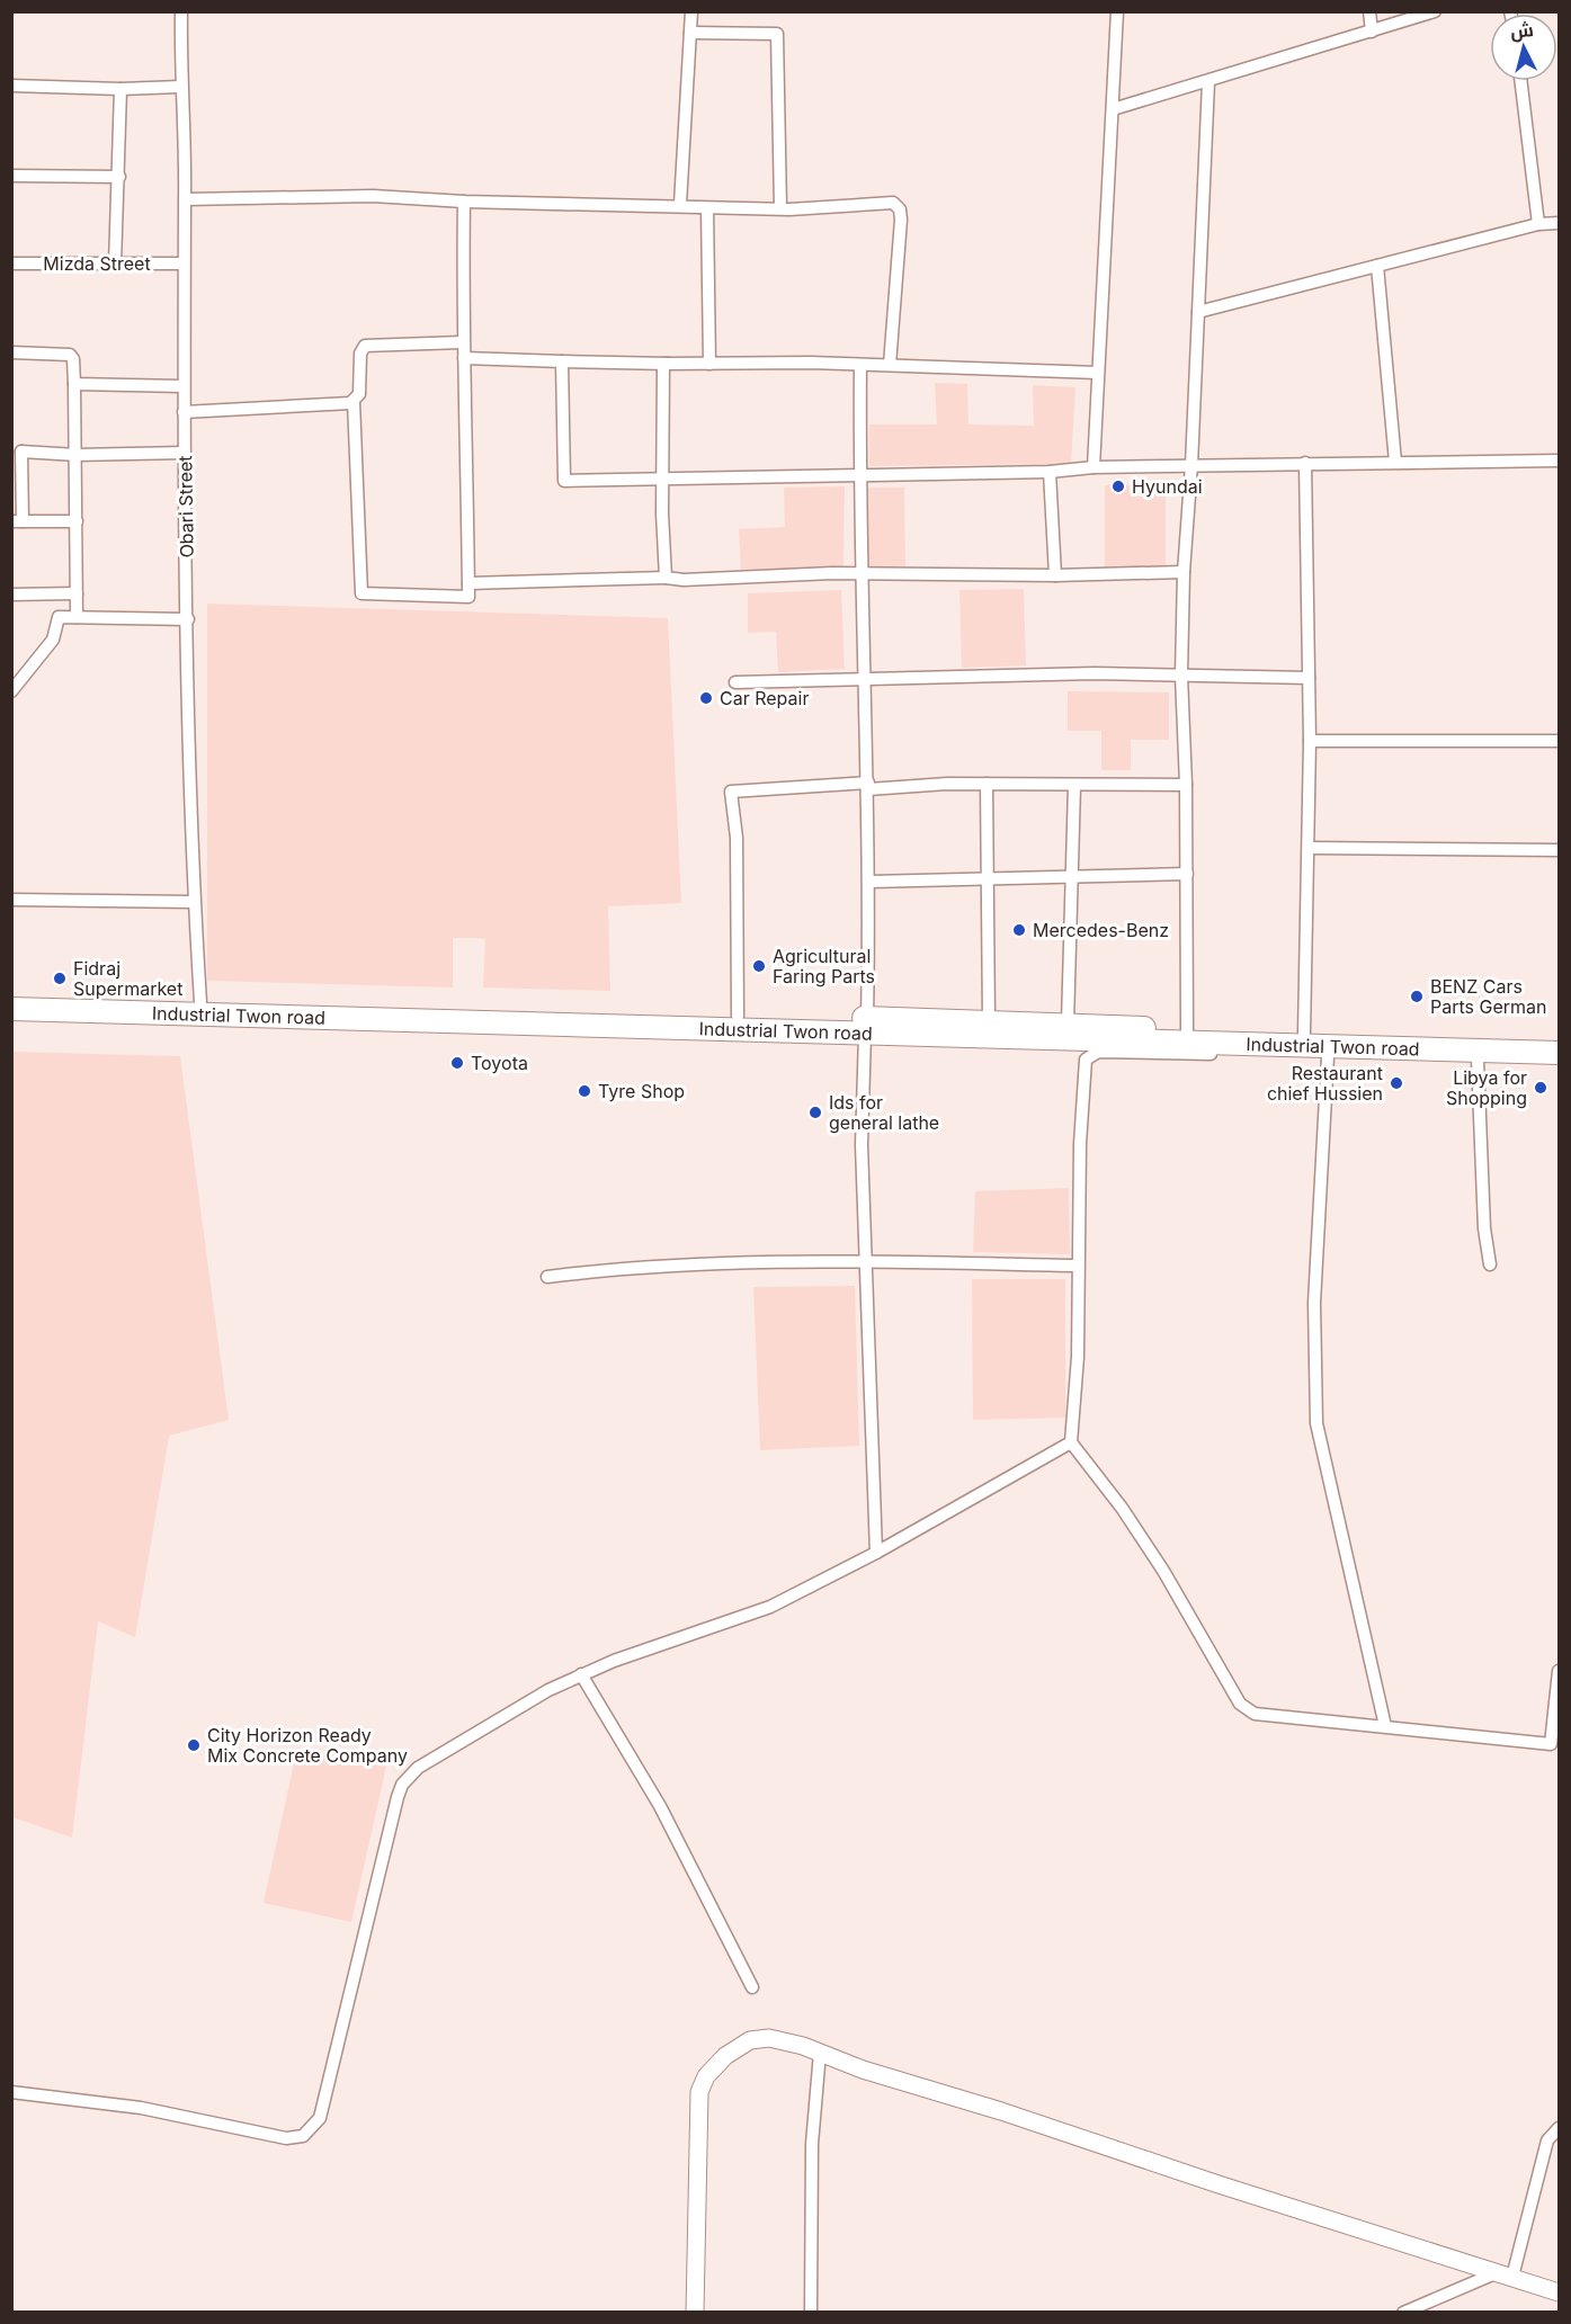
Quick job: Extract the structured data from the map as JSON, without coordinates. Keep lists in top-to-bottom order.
{
  "streets": {
    "highway": ["Industrial Twon road"],
    "street": ["Mizda Street", "Obari Street"]
  },
  "crossings": [
    ["Mizda Street", "Obari Street"]
  ],
  "places": [
    "Hyundai",
    "Car Repair",
    "Mercedes-Benz",
    "Agricultural Faring Parts",
    "Fidraj Supermarket",
    "BENZ Cars Parts German",
    "Toyota",
    "Restaurant chief Hussien",
    "Libya for Shopping",
    "Tyre Shop",
    "Ids for general lathe",
    "City Horizon Ready Mix Concrete Company"
  ],
  "north": "top"
}
